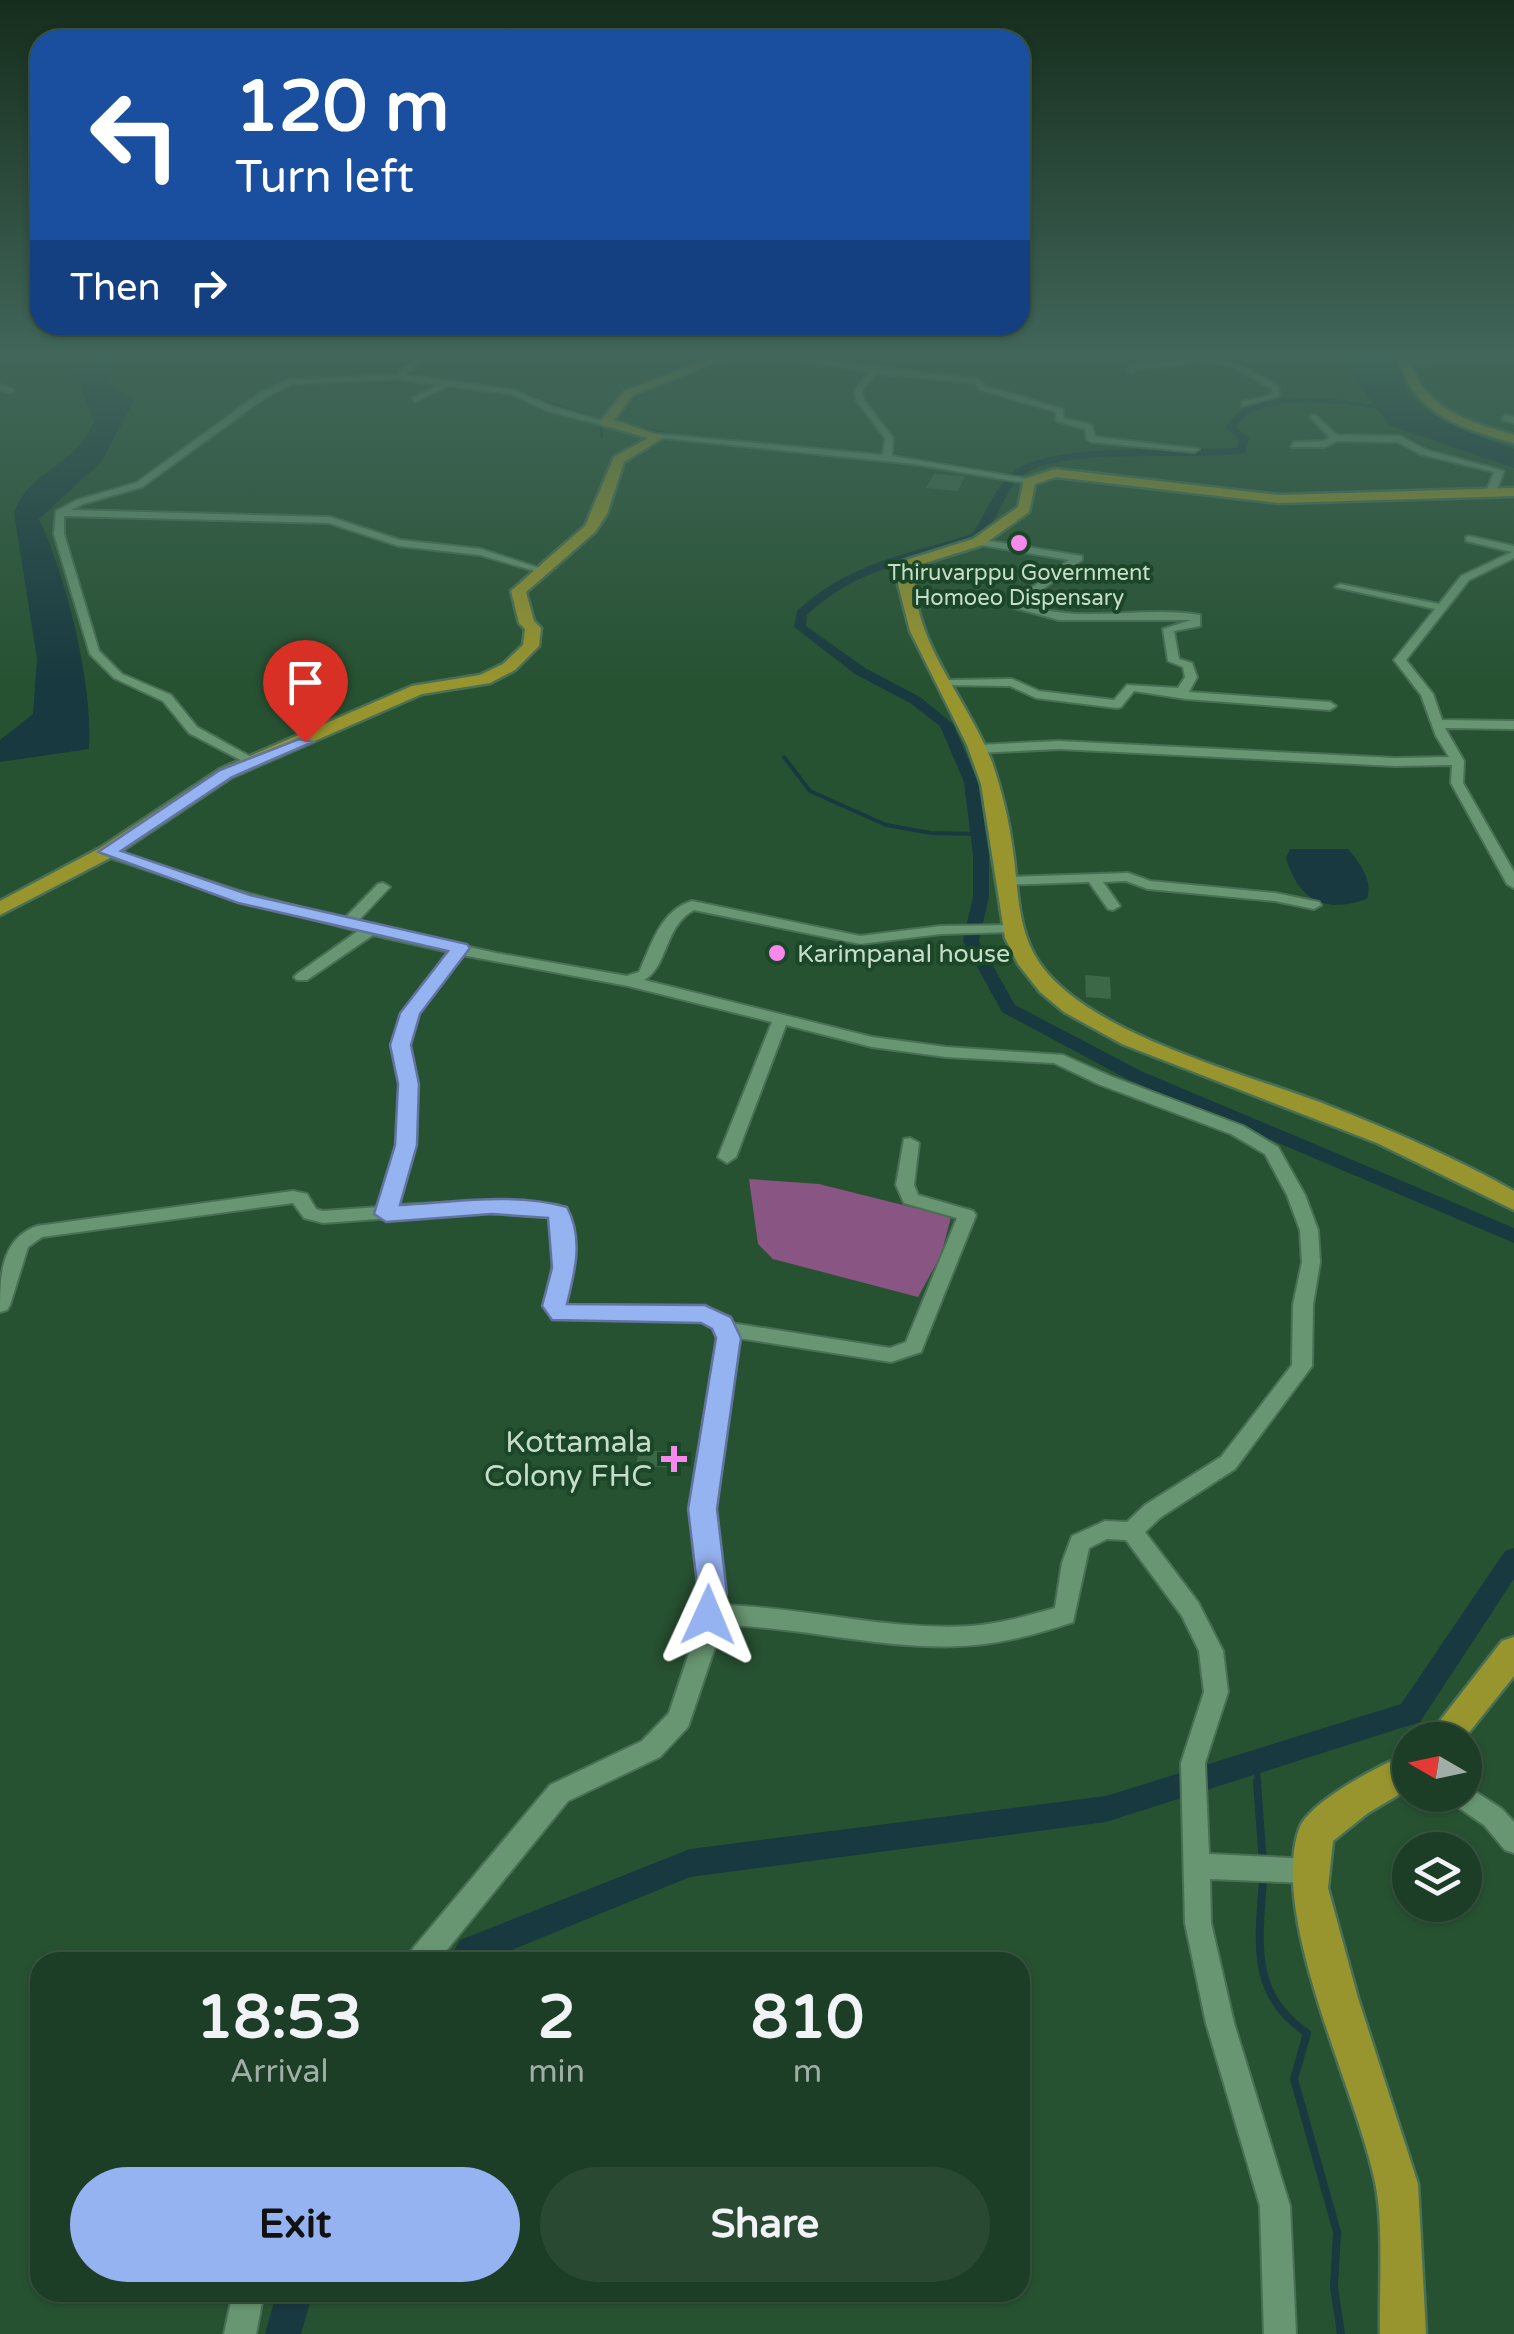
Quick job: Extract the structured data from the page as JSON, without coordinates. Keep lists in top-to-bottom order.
{
  "places": {
    "other": ["Thiruvarppu Government Homoeo Dispensary", "Karimpanal house"],
    "health": ["Kottamala Colony FHC"]
  },
  "north": "left",
  "page": {
    "turn": ["120 m", "Turn left"],
    "then": "Then",
    "eta": [
      "18:53",
      "Arrival",
      "2",
      "min",
      "810",
      "m"
    ],
    "buttons": ["Exit", "Share"]
  }
}
